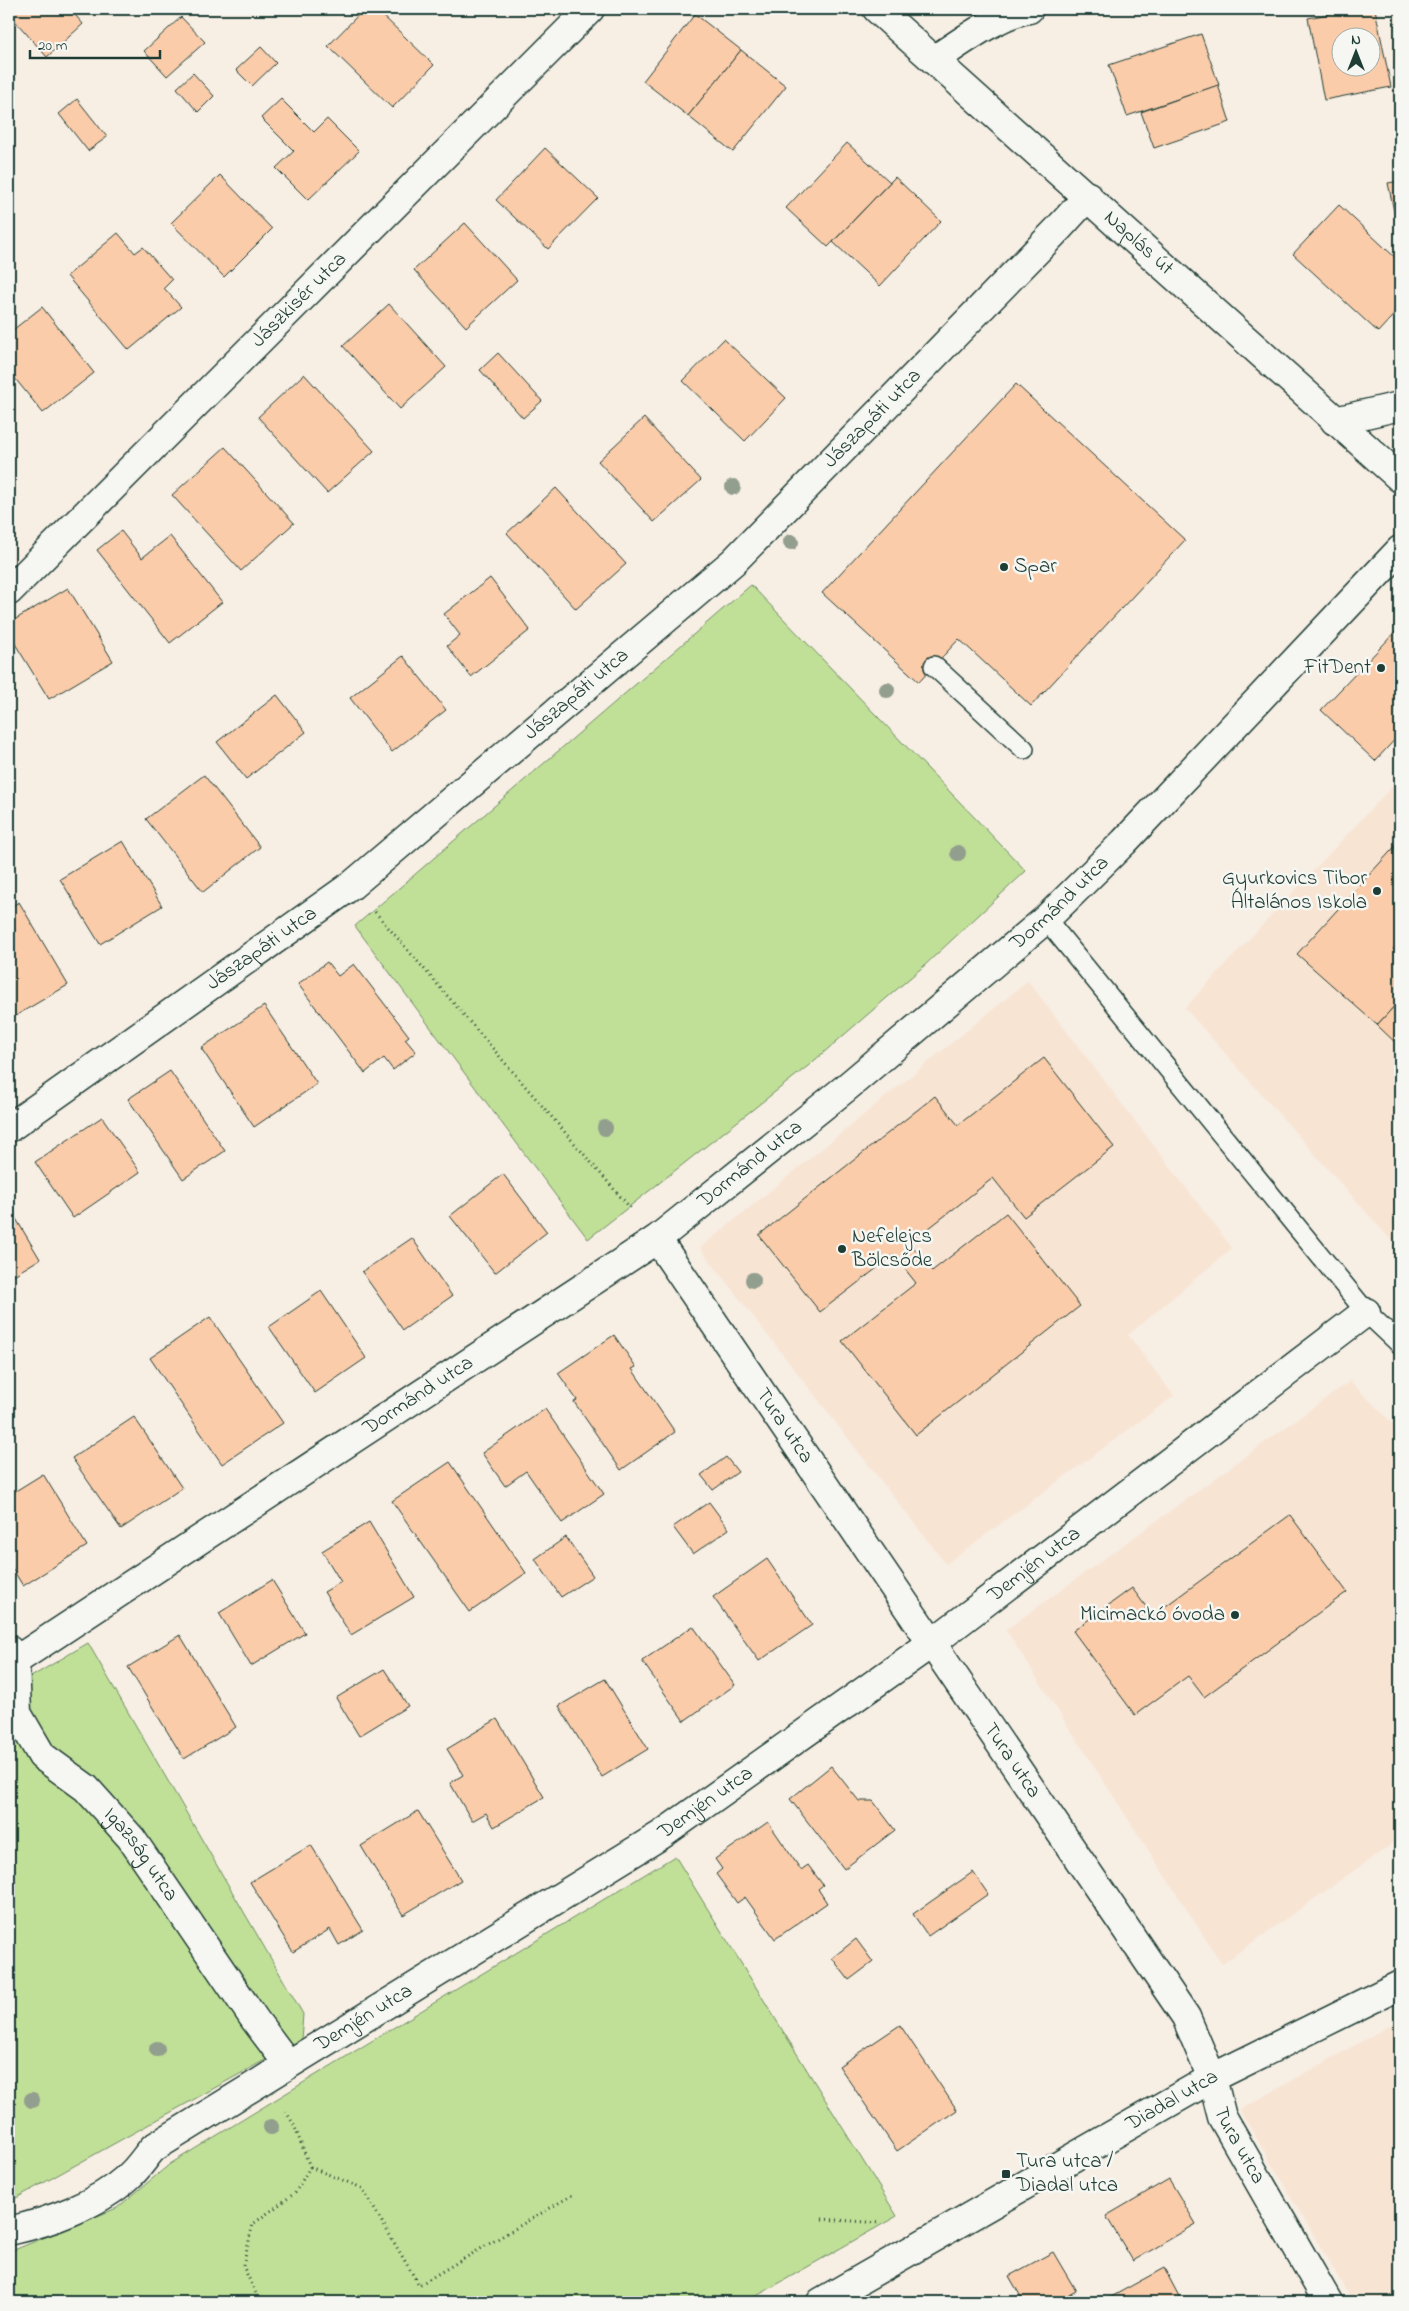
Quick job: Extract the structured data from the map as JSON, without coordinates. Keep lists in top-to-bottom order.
{
  "streets": {
    "street": [
      "Naplás út",
      "Jászkisér utca",
      "Jászapáti utca",
      "Dormánd utca",
      "Tura utca",
      "Demjén utca",
      "Igazság utca",
      "Diadal utca"
    ]
  },
  "crossings": [
    ["Naplás út", "Jászapáti utca"],
    ["Dormánd utca", "Tura utca"],
    ["Dormánd utca", "Igazság utca"],
    ["Tura utca", "Demjén utca"],
    ["Tura utca", "Diadal utca"],
    ["Demjén utca", "Igazság utca"]
  ],
  "places": {
    "other": [
      "Spar",
      "FitDent",
      "Gyurkovics Tibor Általános Iskola",
      "Nefelejcs Bölcsőde",
      "Micimackó óvoda"
    ],
    "transit": ["Tura utca / Diadal utca"]
  },
  "scale_bar": "20 m",
  "north": "top"
}
